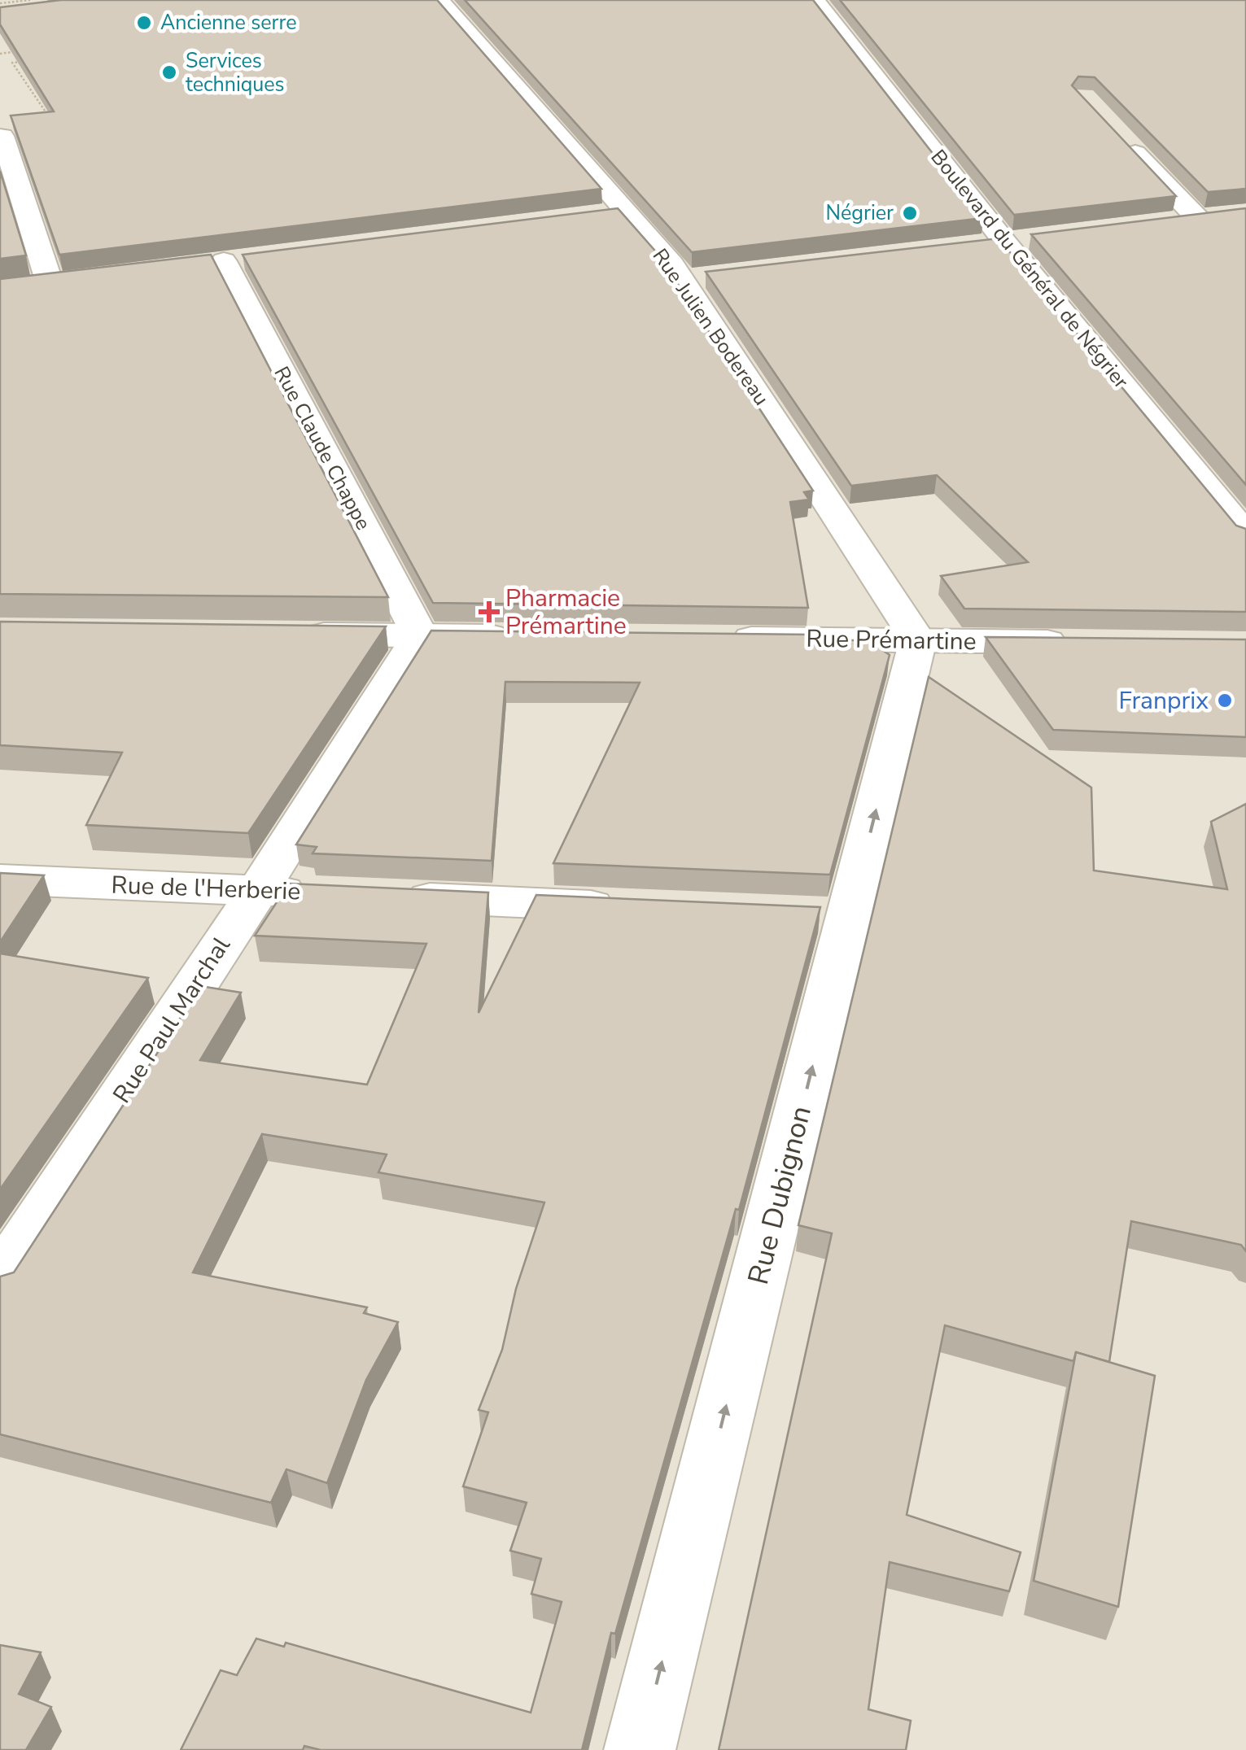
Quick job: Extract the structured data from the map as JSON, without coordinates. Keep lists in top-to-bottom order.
{
  "streets": {
    "street": [
      "Boulevard du Général de Négrier",
      "Rue Julien Bodereau",
      "Rue Claude Chappe",
      "Rue Prémartine",
      "Rue de l'Herberie",
      "Rue Paul Marchal",
      "Rue Dubignon"
    ]
  },
  "crossings": [
    ["Rue Julien Bodereau", "Rue Prémartine"],
    ["Rue Julien Bodereau", "Rue Dubignon"],
    ["Rue Claude Chappe", "Rue Paul Marchal"],
    ["Rue Prémartine", "Rue Dubignon"],
    ["Rue de l'Herberie", "Rue Paul Marchal"]
  ],
  "one_way": ["Rue Dubignon"],
  "places": {
    "other": [
      "Ancienne serre",
      "Services techniques",
      "Négrier",
      "Franprix"
    ],
    "health": ["Pharmacie Prémartine"]
  }
}
